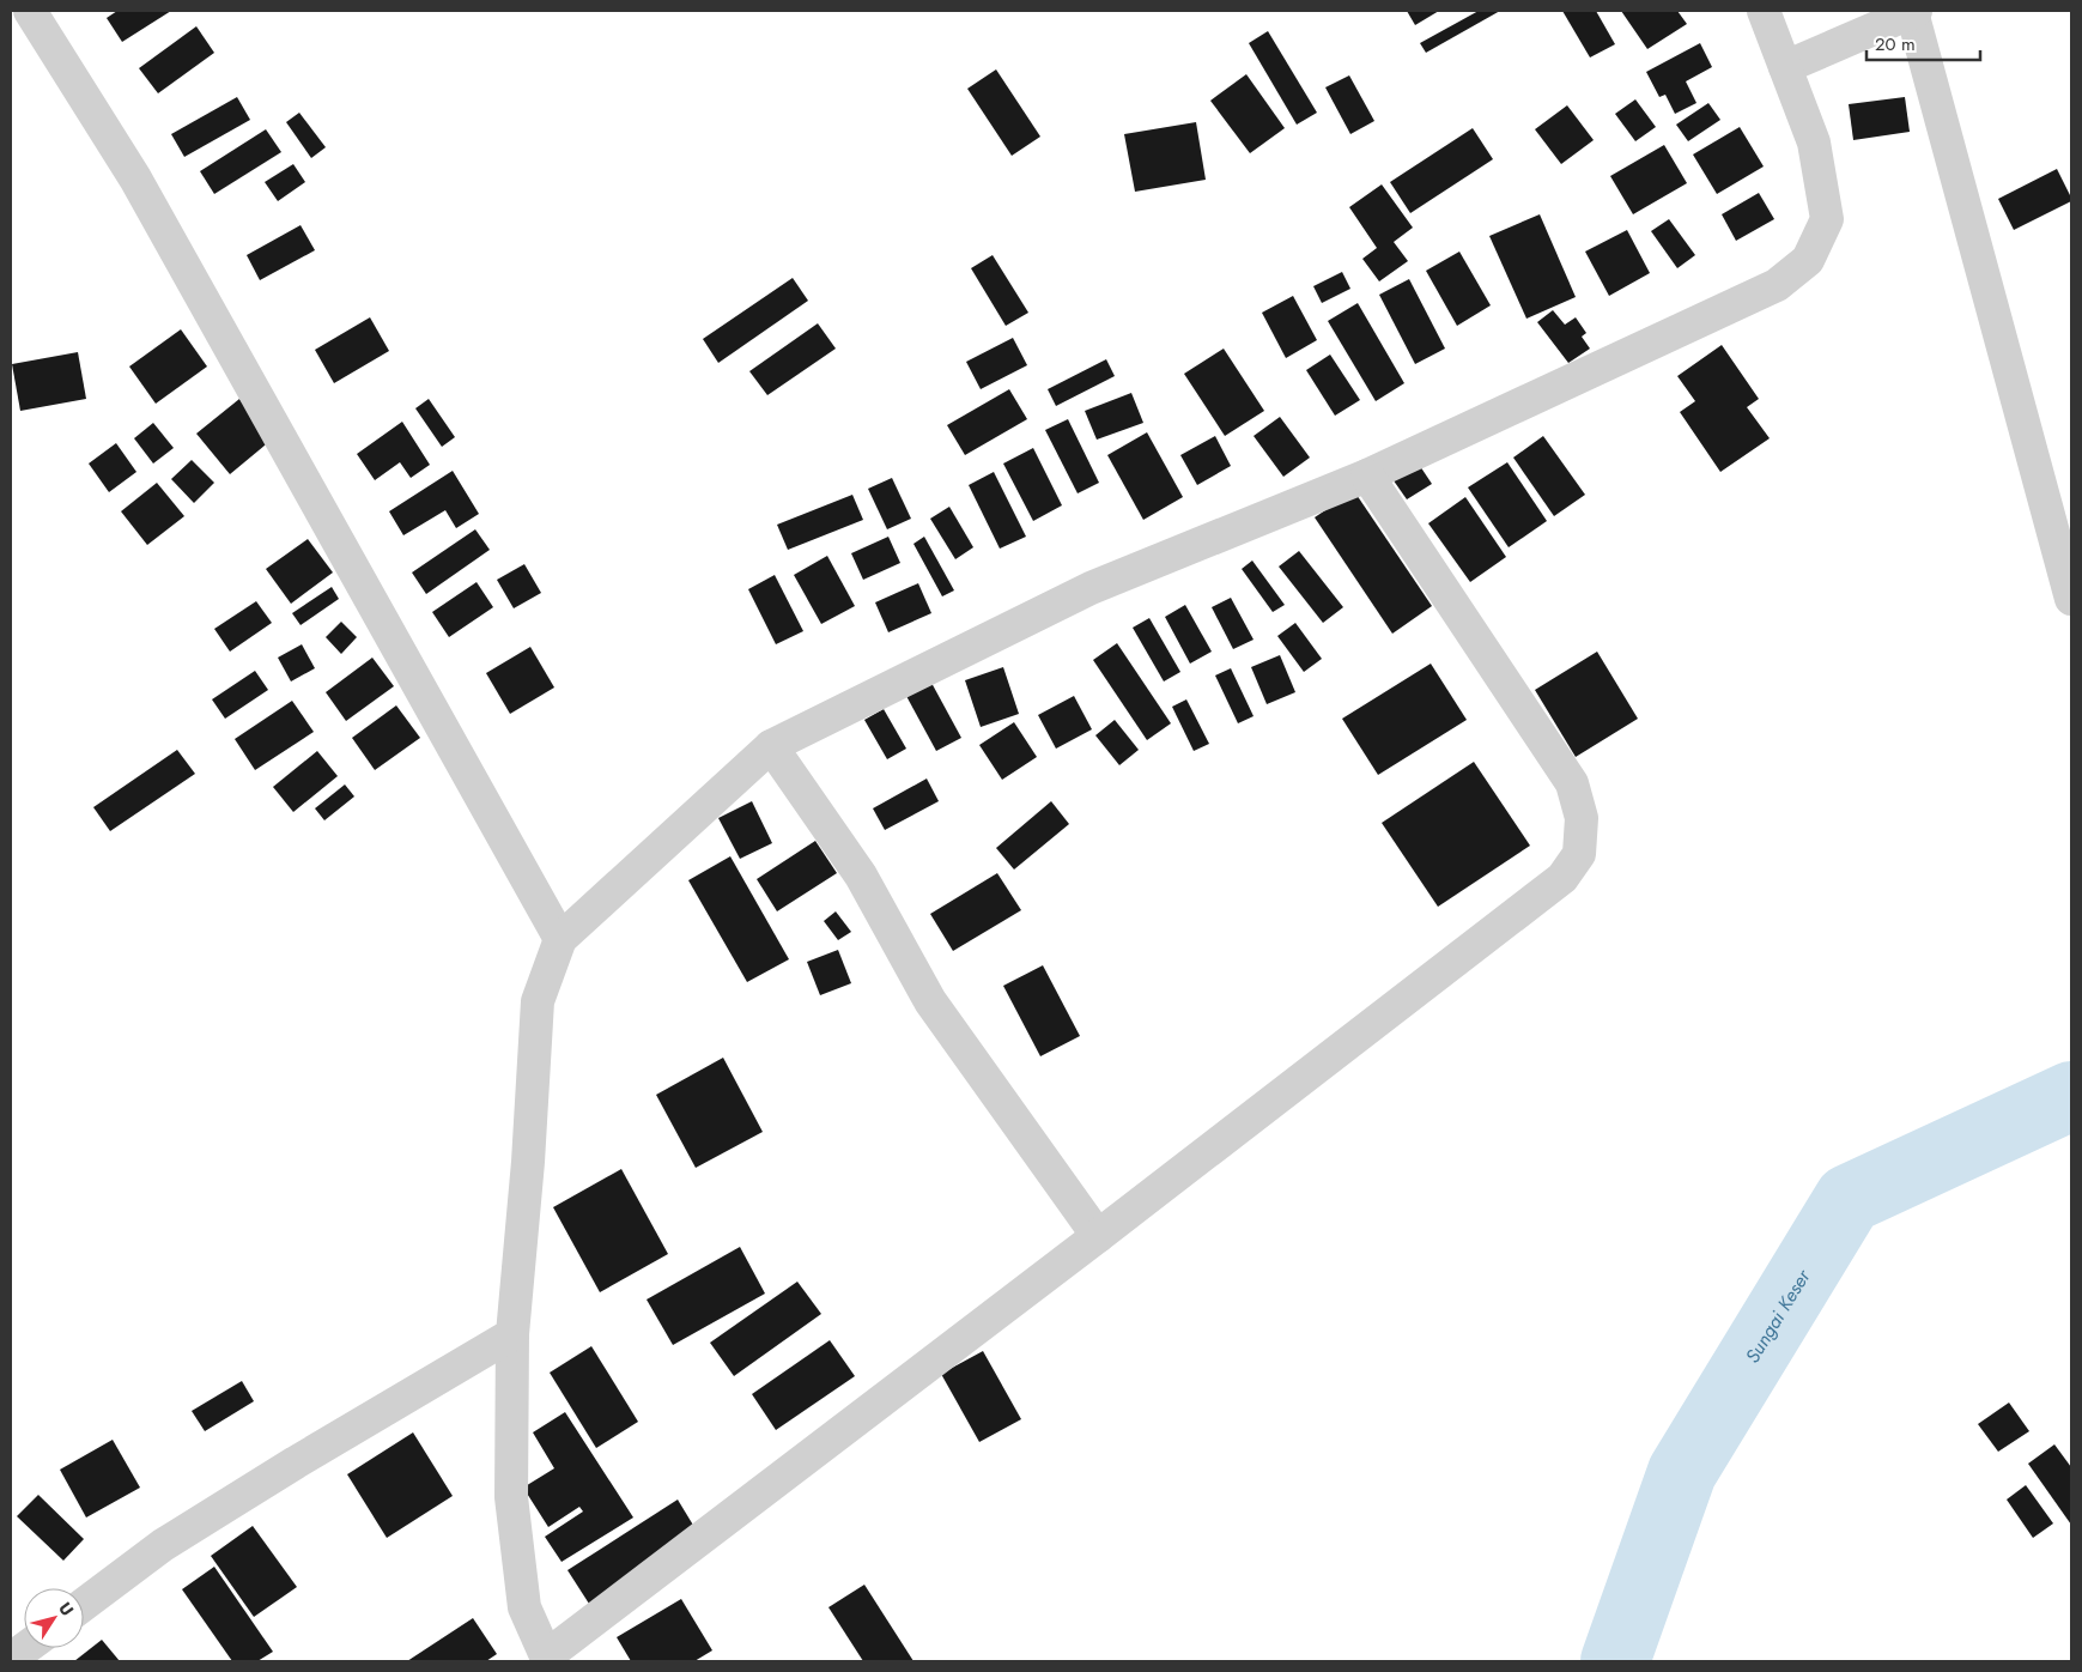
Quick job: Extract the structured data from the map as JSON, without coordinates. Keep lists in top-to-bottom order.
{
  "water": ["Sungai Keser"],
  "scale_bar": "20 m",
  "north": "top right"
}
